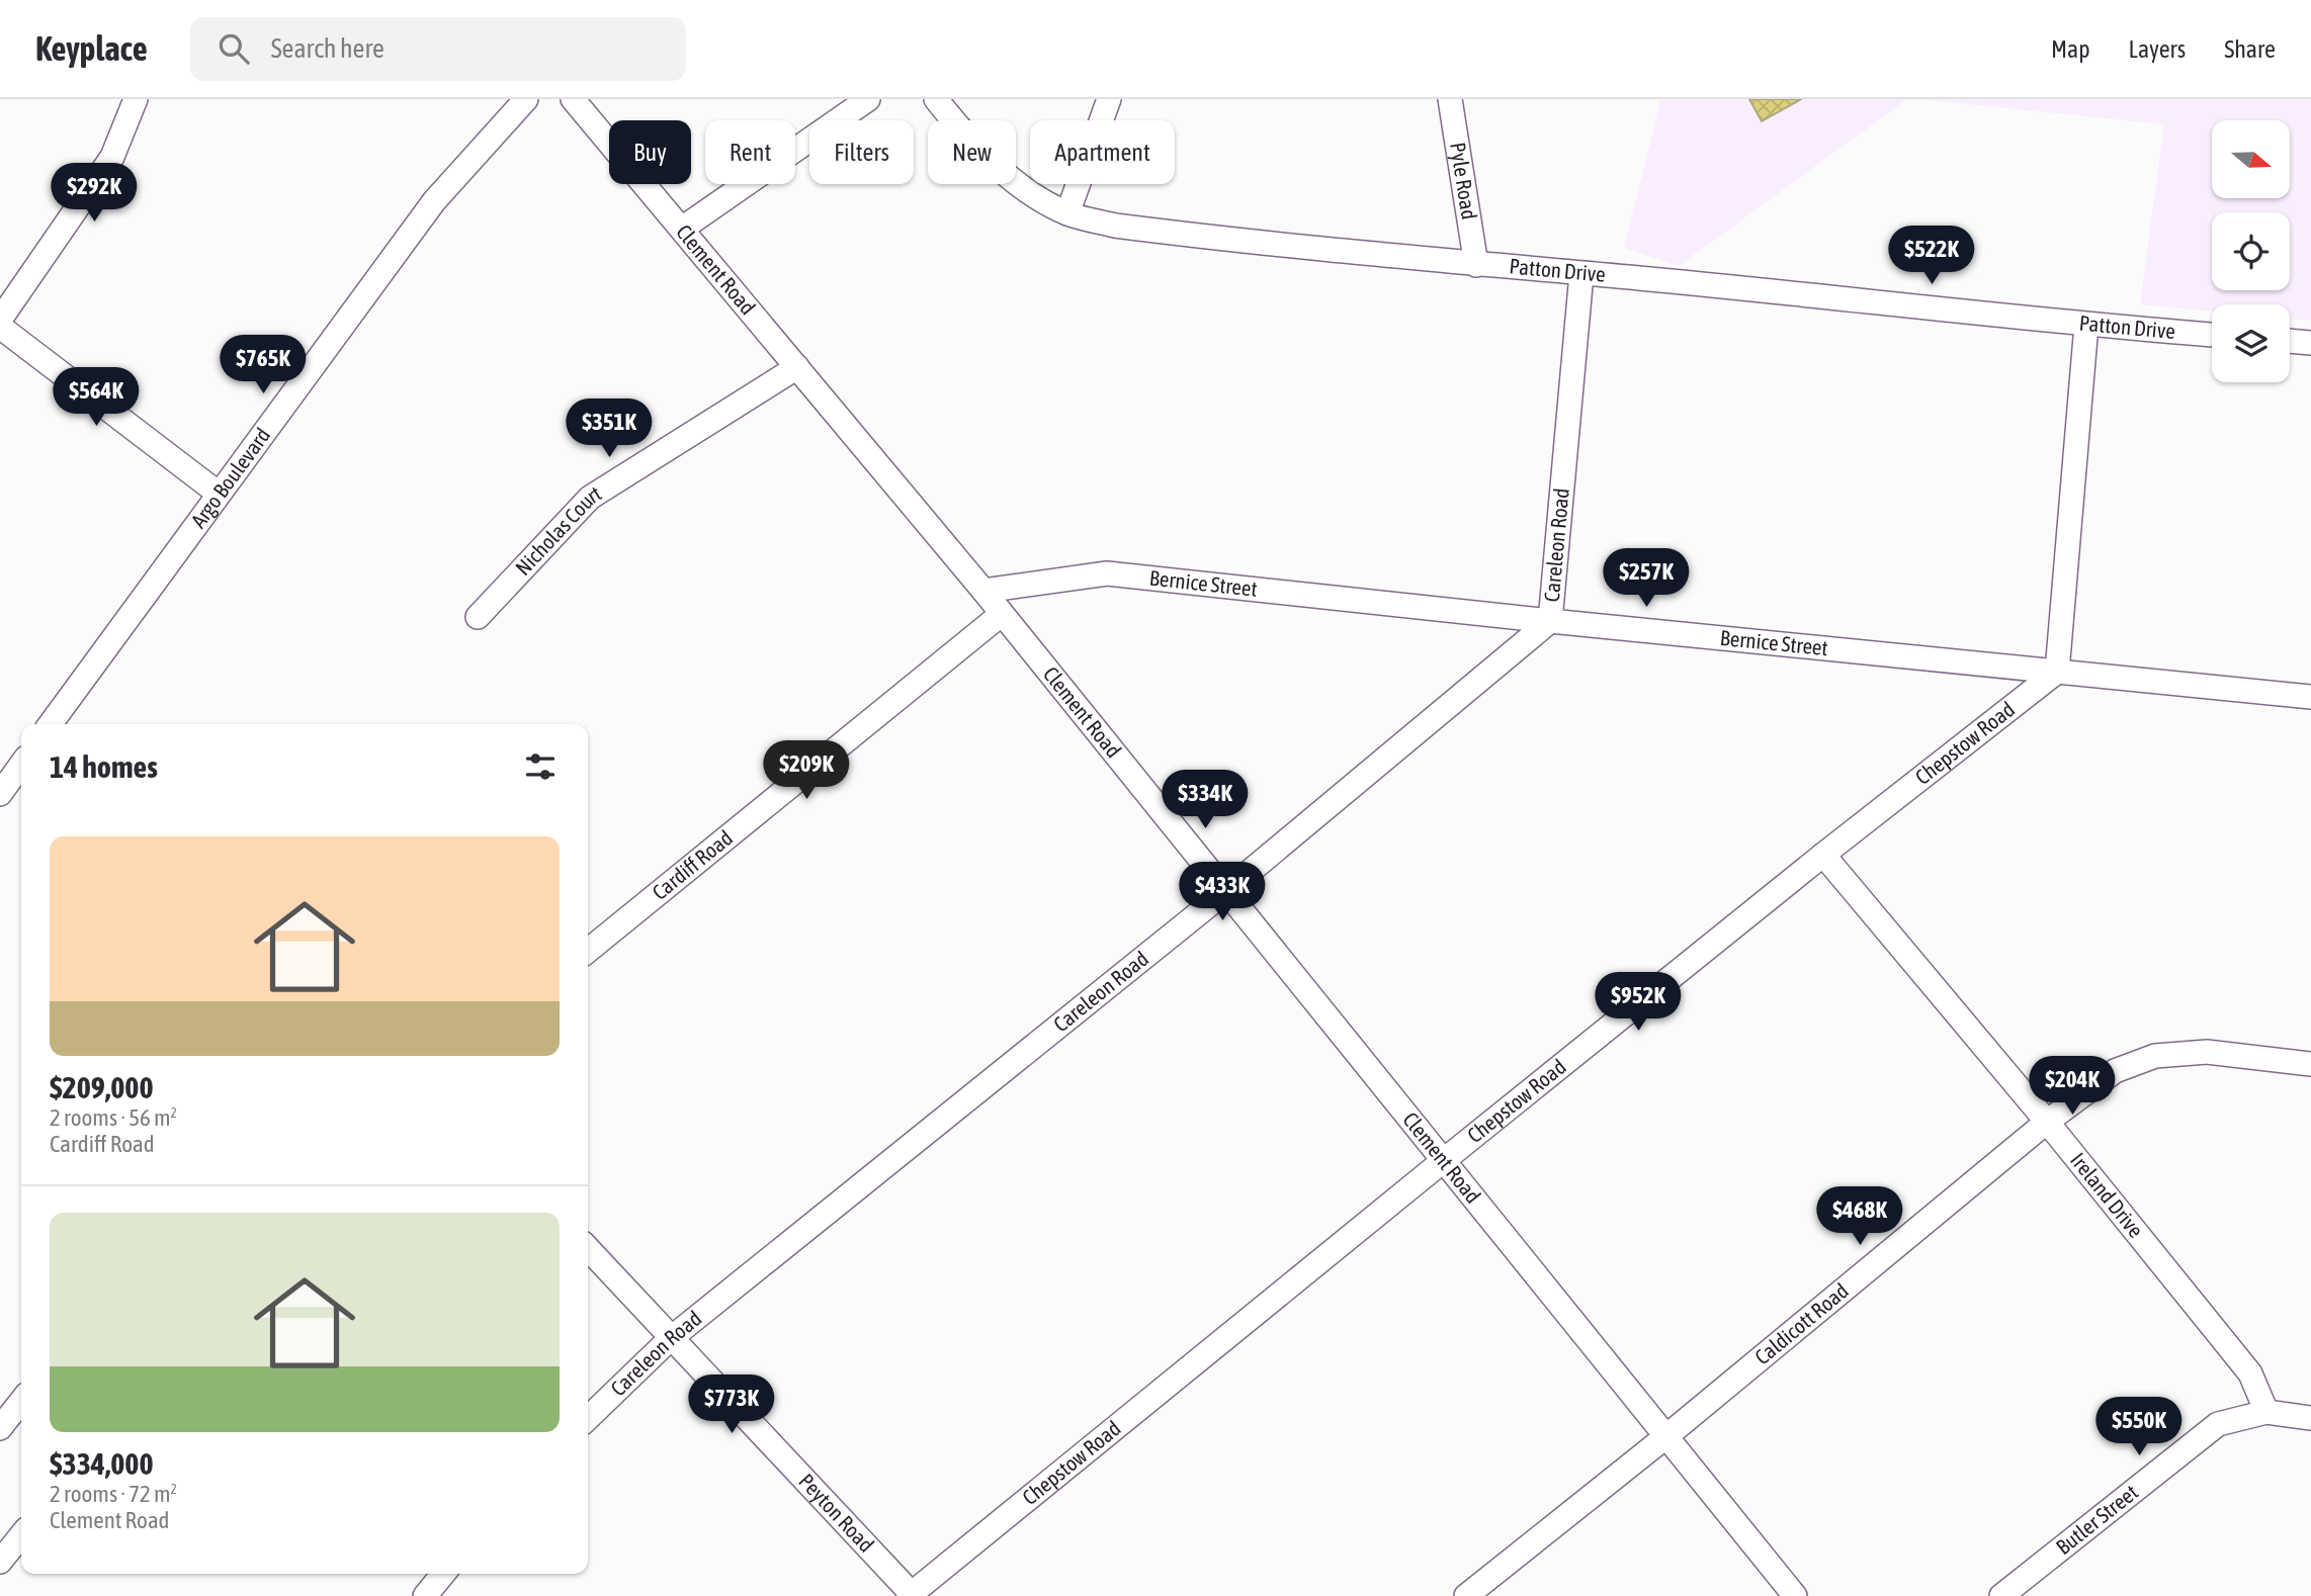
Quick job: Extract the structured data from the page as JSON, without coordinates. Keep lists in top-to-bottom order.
{
  "streets": {
    "street": [
      "Pyle Road",
      "Clement Road",
      "Patton Drive",
      "Argo Boulevard",
      "Nicholas Court",
      "Careleon Road",
      "Bernice Street",
      "Chepstow Road",
      "Cardiff Road",
      "Ireland Drive",
      "Caldicott Road",
      "Peyton Road",
      "Butler Street"
    ]
  },
  "crossings": [
    ["Pyle Road", "Patton Drive"],
    ["Clement Road", "Nicholas Court"],
    ["Clement Road", "Careleon Road"],
    ["Clement Road", "Bernice Street"],
    ["Clement Road", "Chepstow Road"],
    ["Clement Road", "Cardiff Road"],
    ["Clement Road", "Caldicott Road"],
    ["Patton Drive", "Careleon Road"],
    ["Careleon Road", "Bernice Street"],
    ["Careleon Road", "Peyton Road"],
    ["Bernice Street", "Chepstow Road"],
    ["Chepstow Road", "Ireland Drive"],
    ["Chepstow Road", "Peyton Road"],
    ["Ireland Drive", "Caldicott Road"],
    ["Ireland Drive", "Butler Street"]
  ],
  "north": "right",
  "page": {
    "header": "Keyplace",
    "search": "Search here",
    "nav": ["Map", "Layers", "Share"],
    "chip": [
      "Buy",
      "Rent",
      "Filters",
      "New",
      "Apartment"
    ],
    "price": [
      "$292K",
      "$522K",
      "$765K",
      "$564K",
      "$351K",
      "$257K",
      "$209K",
      "$334K",
      "$433K",
      "$952K",
      "$204K",
      "$468K",
      "$773K",
      "$550K"
    ],
    "heading": "14 homes",
    "list": [
      {
        "name": "$209,000",
        "note": "2 rooms · 56 m² · Cardiff Road"
      },
      {
        "name": "$334,000",
        "note": "2 rooms · 72 m² · Clement Road"
      }
    ]
  }
}
